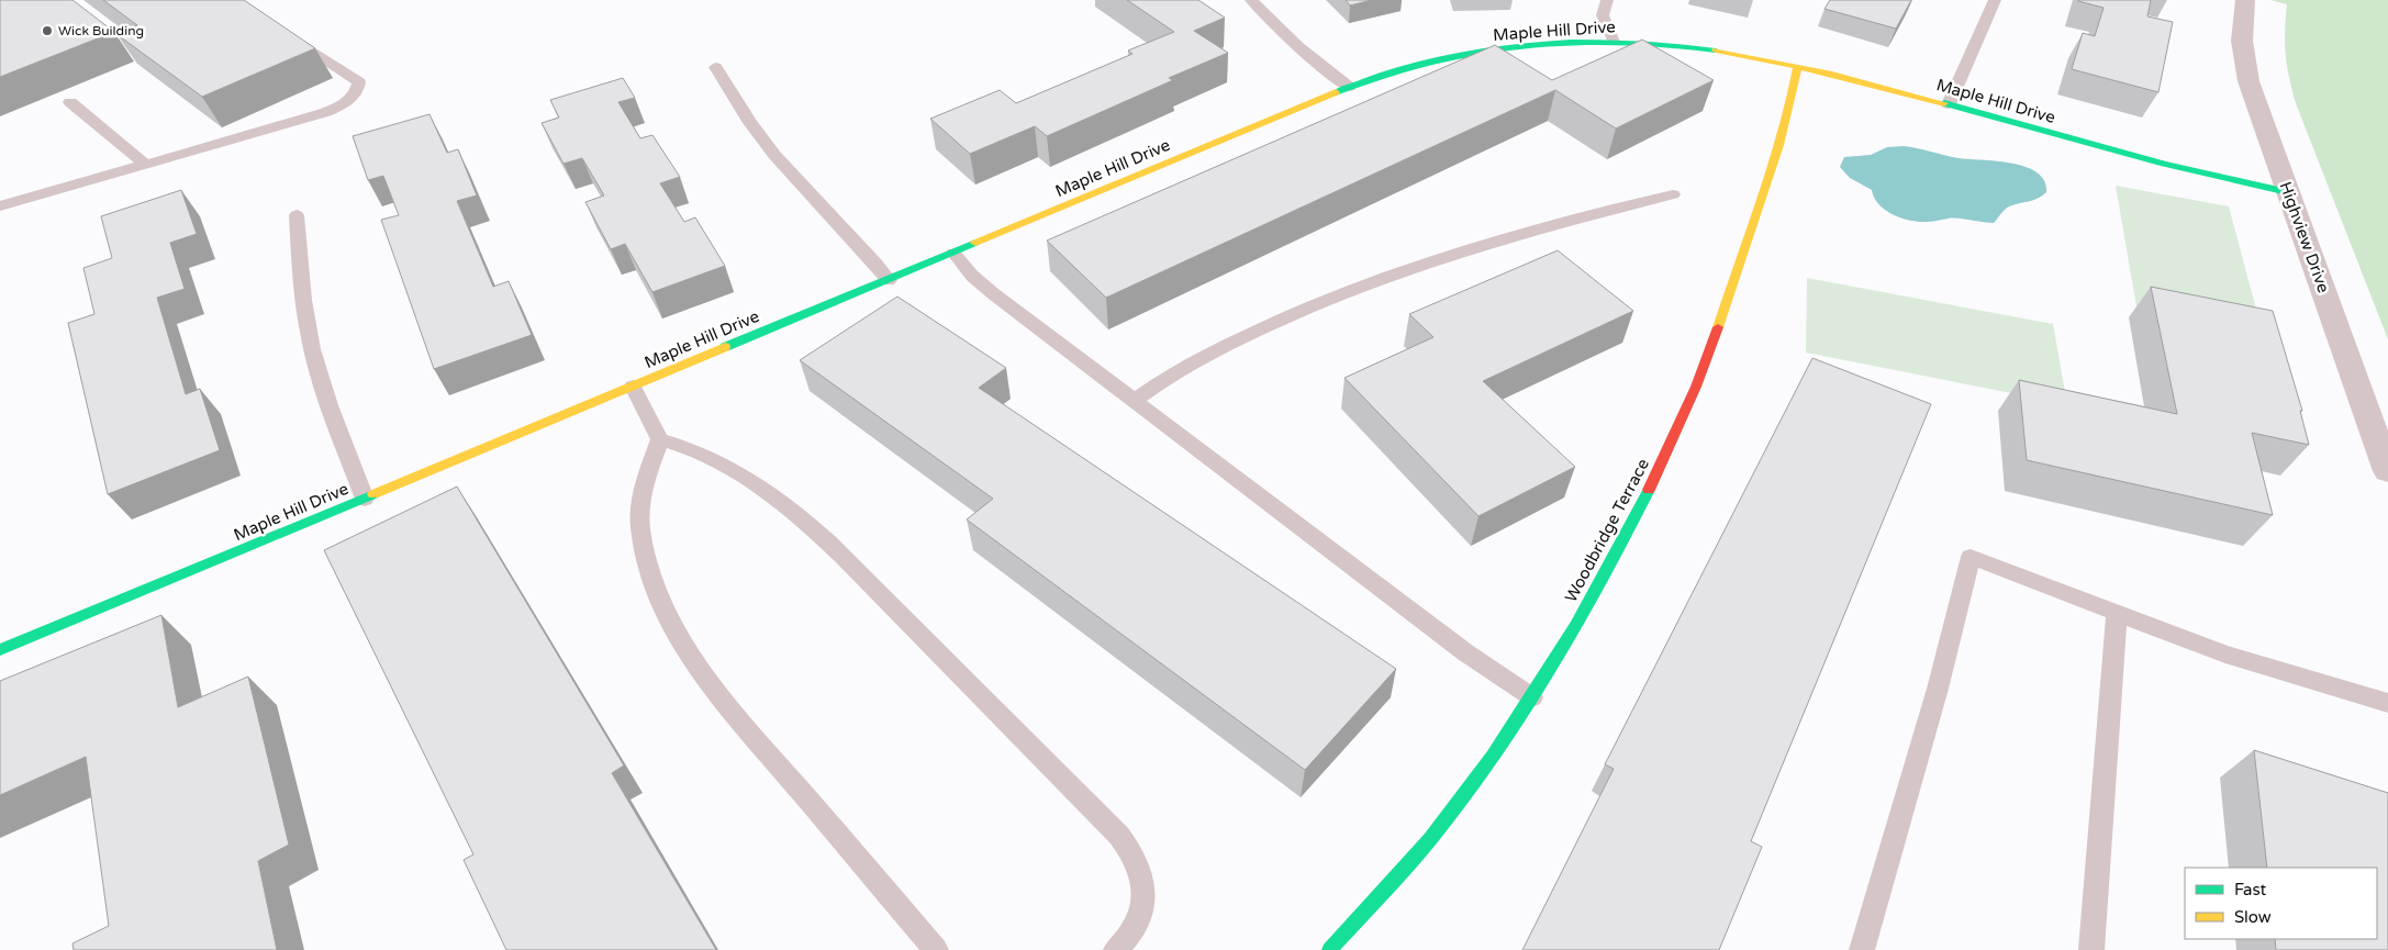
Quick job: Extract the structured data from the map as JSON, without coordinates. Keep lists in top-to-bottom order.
{
  "streets": {
    "street": ["Maple Hill Drive", "Highview Drive", "Woodbridge Terrace"]
  },
  "crossings": [
    ["Maple Hill Drive", "Highview Drive"],
    ["Maple Hill Drive", "Woodbridge Terrace"]
  ],
  "places": ["Wick Building"],
  "legend": ["Fast", "Slow"]
}
